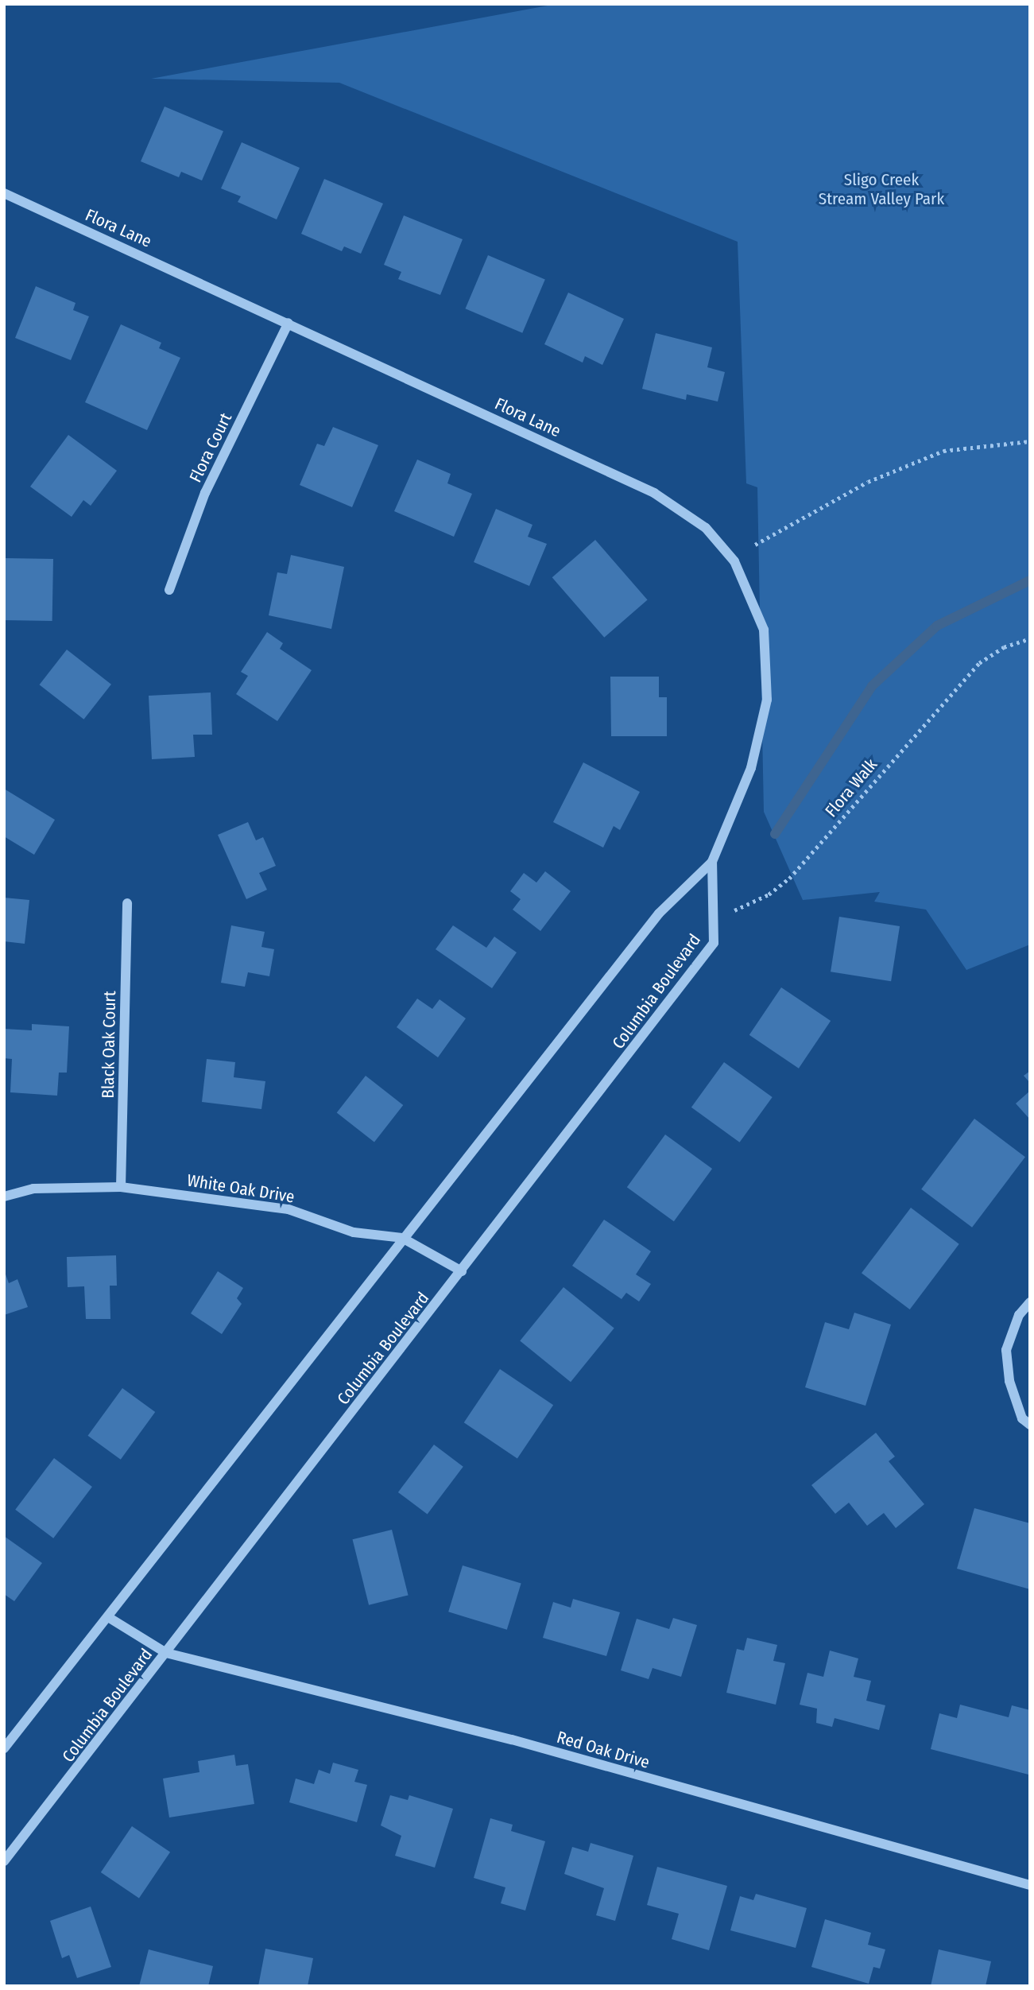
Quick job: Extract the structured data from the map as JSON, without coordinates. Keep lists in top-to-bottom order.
{
  "streets": {
    "street": [
      "Flora Lane",
      "Flora Court",
      "Columbia Boulevard",
      "Black Oak Court",
      "White Oak Drive",
      "Red Oak Drive"
    ],
    "path": ["Flora Walk"]
  },
  "crossings": [
    ["Flora Lane", "Flora Court"],
    ["Flora Lane", "Columbia Boulevard"],
    ["Flora Walk", "Columbia Boulevard"],
    ["Columbia Boulevard", "White Oak Drive"],
    ["Columbia Boulevard", "Red Oak Drive"],
    ["Black Oak Court", "White Oak Drive"]
  ],
  "parks": ["Sligo Creek Stream Valley Park"]
}
